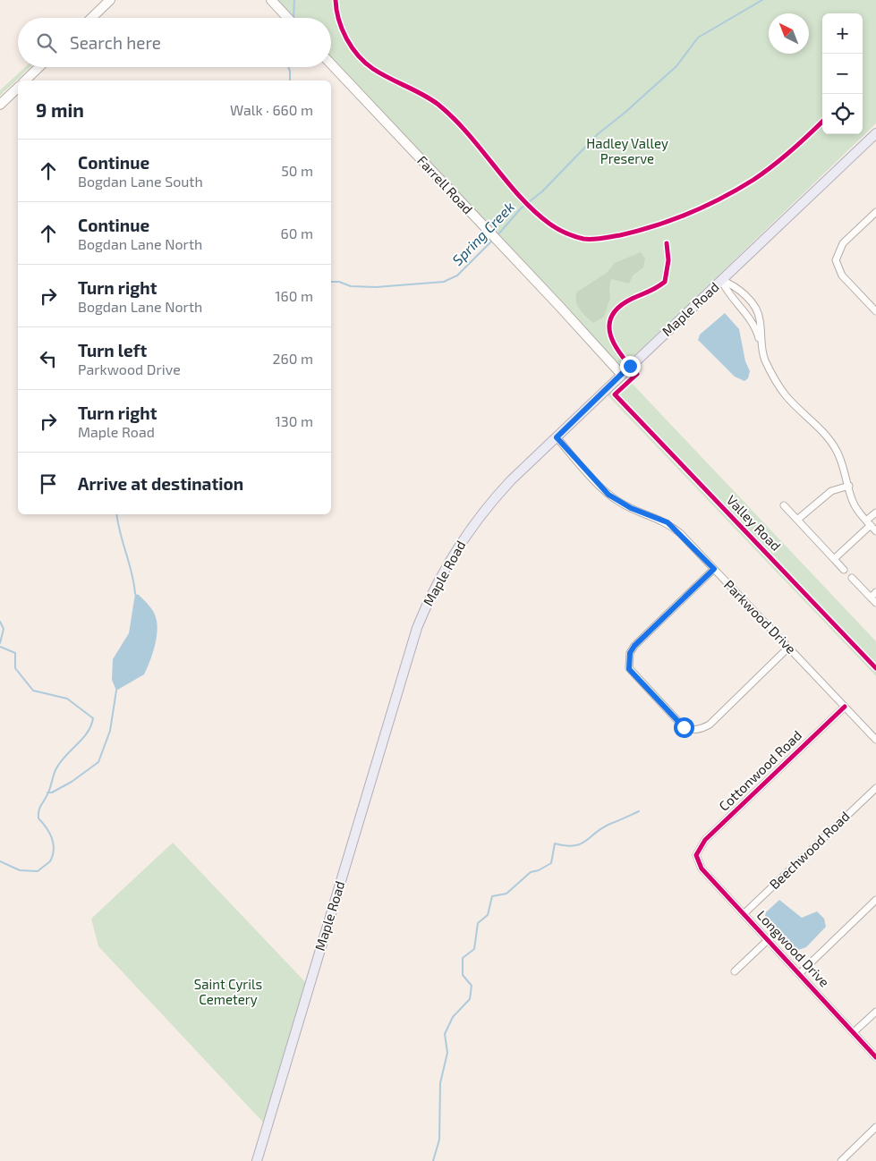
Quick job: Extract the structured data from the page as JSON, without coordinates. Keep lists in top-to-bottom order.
{
  "streets": {
    "main road": ["Maple Road"],
    "street": [
      "Farrell Road",
      "Parkwood Drive",
      "Cottonwood Road",
      "Beechwood Road",
      "Longwood Drive"
    ],
    "cycle path": ["Valley Road"]
  },
  "crossings": [
    ["Farrell Road", "Maple Road"],
    ["Maple Road", "Parkwood Drive"],
    ["Parkwood Drive", "Cottonwood Road"],
    ["Cottonwood Road", "Longwood Drive"],
    ["Beechwood Road", "Longwood Drive"]
  ],
  "water": ["Spring Creek"],
  "parks": ["Hadley Valley Preserve", "Saint Cyrils Cemetery"],
  "north": "top left",
  "page": {
    "map_buttons": ["+", "−"],
    "search": "Search here",
    "heading": ["9 min", "Walk · 660 m"],
    "list": [
      ["Continue", "Bogdan Lane South", "50 m"],
      ["Continue", "Bogdan Lane North", "60 m"],
      ["Turn right", "Bogdan Lane North", "160 m"],
      ["Turn left", "Parkwood Drive", "260 m"],
      ["Turn right", "Maple Road", "130 m"],
      "Arrive at destination"
    ]
  }
}
